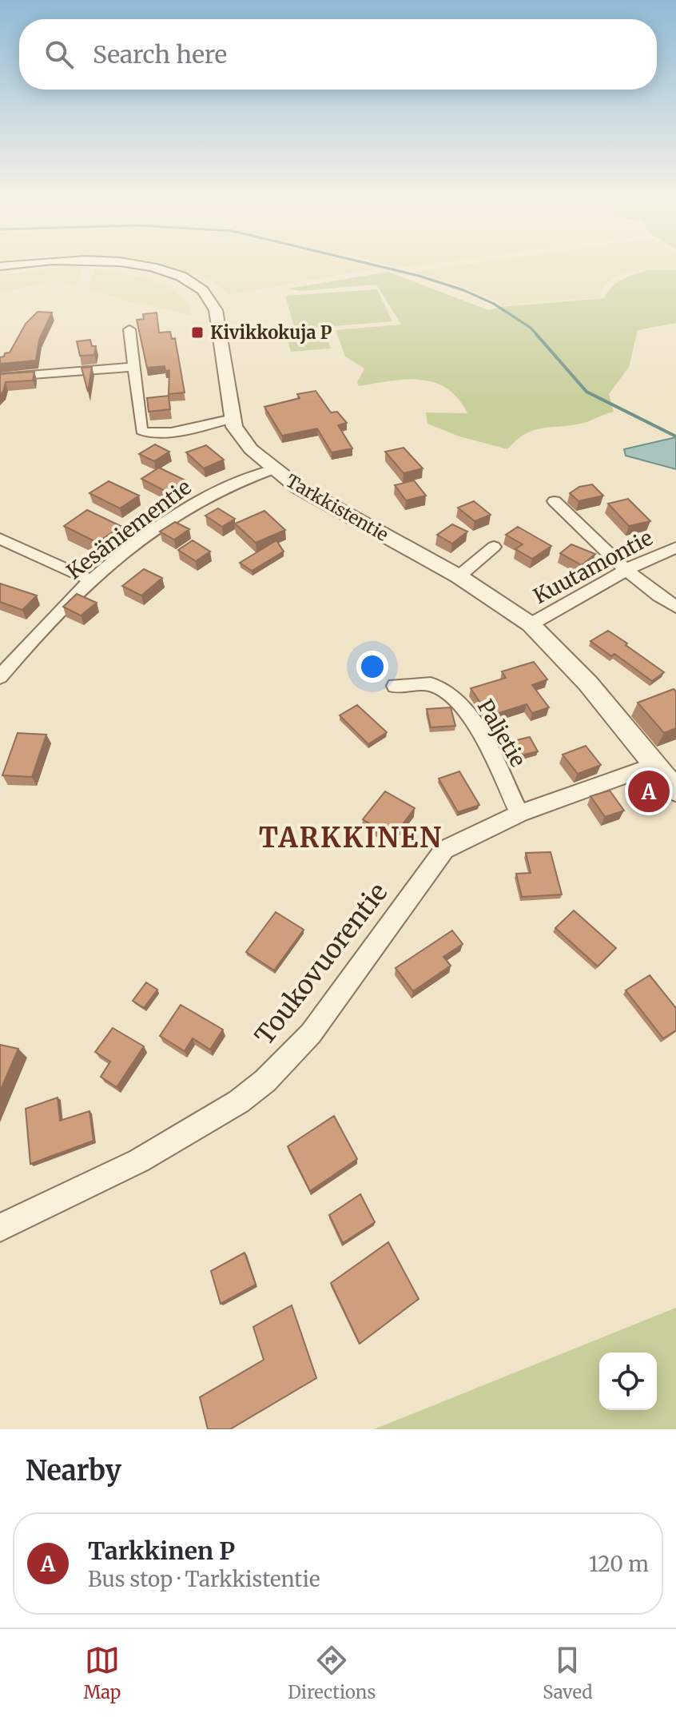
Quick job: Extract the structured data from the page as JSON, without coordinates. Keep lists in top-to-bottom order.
{
  "streets": {
    "street": [
      "Tarkkistentie",
      "Kesäniementie",
      "Kuutamontie",
      "Paljetie",
      "Toukovuorentie"
    ]
  },
  "crossings": [
    ["Tarkkistentie", "Kesäniementie"],
    ["Tarkkistentie", "Kuutamontie"],
    ["Tarkkistentie", "Toukovuorentie"],
    ["Paljetie", "Toukovuorentie"]
  ],
  "districts": ["TARKKINEN"],
  "places": {
    "transit": ["Kivikkokuja P"]
  },
  "page": {
    "search": "Search here",
    "pins": "A",
    "heading": "Nearby",
    "list": [
      {
        "mark": "A",
        "name": "Tarkkinen P",
        "note": "Bus stop · Tarkkistentie",
        "value": "120 m"
      }
    ],
    "nav": ["Map", "Directions", "Saved"]
  }
}
